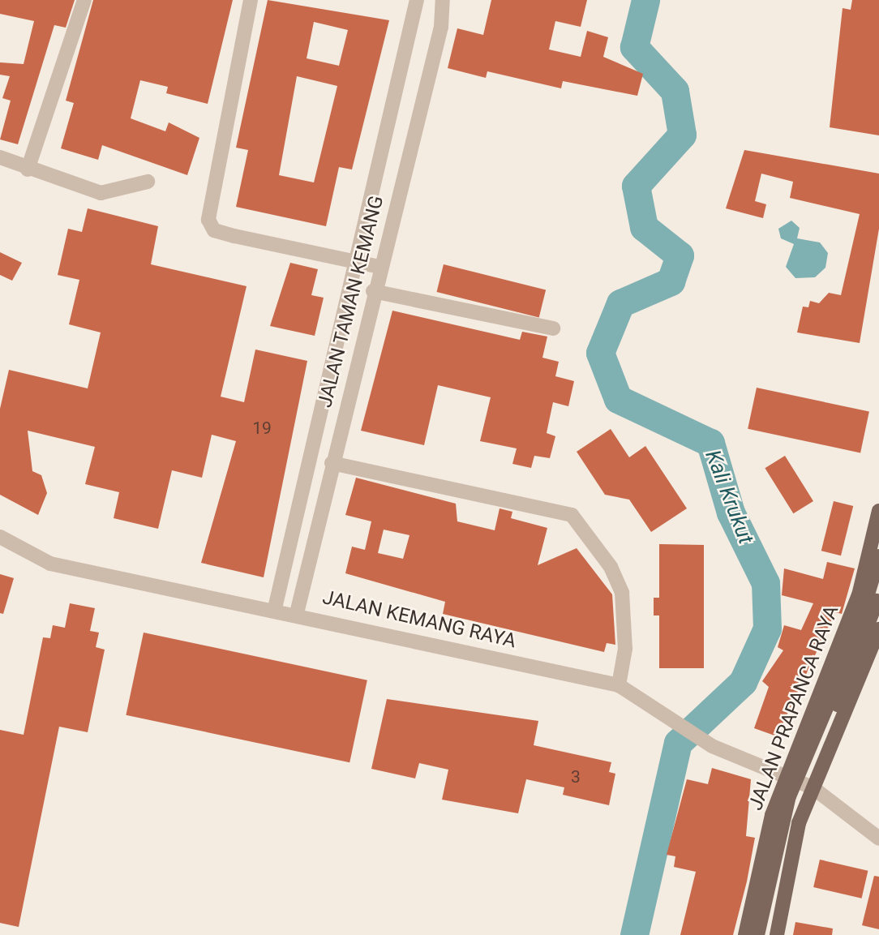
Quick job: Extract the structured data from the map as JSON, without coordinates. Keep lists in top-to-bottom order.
{
  "streets": {
    "main road": ["JALAN PRAPANCA RAYA"],
    "street": ["JALAN TAMAN KEMANG", "JALAN KEMANG RAYA"]
  },
  "crossings": [
    ["JALAN TAMAN KEMANG", "JALAN KEMANG RAYA"],
    ["JALAN KEMANG RAYA", "JALAN PRAPANCA RAYA"]
  ],
  "water": ["Kali Krukut"],
  "house_numbers": ["19", "3"]
}
